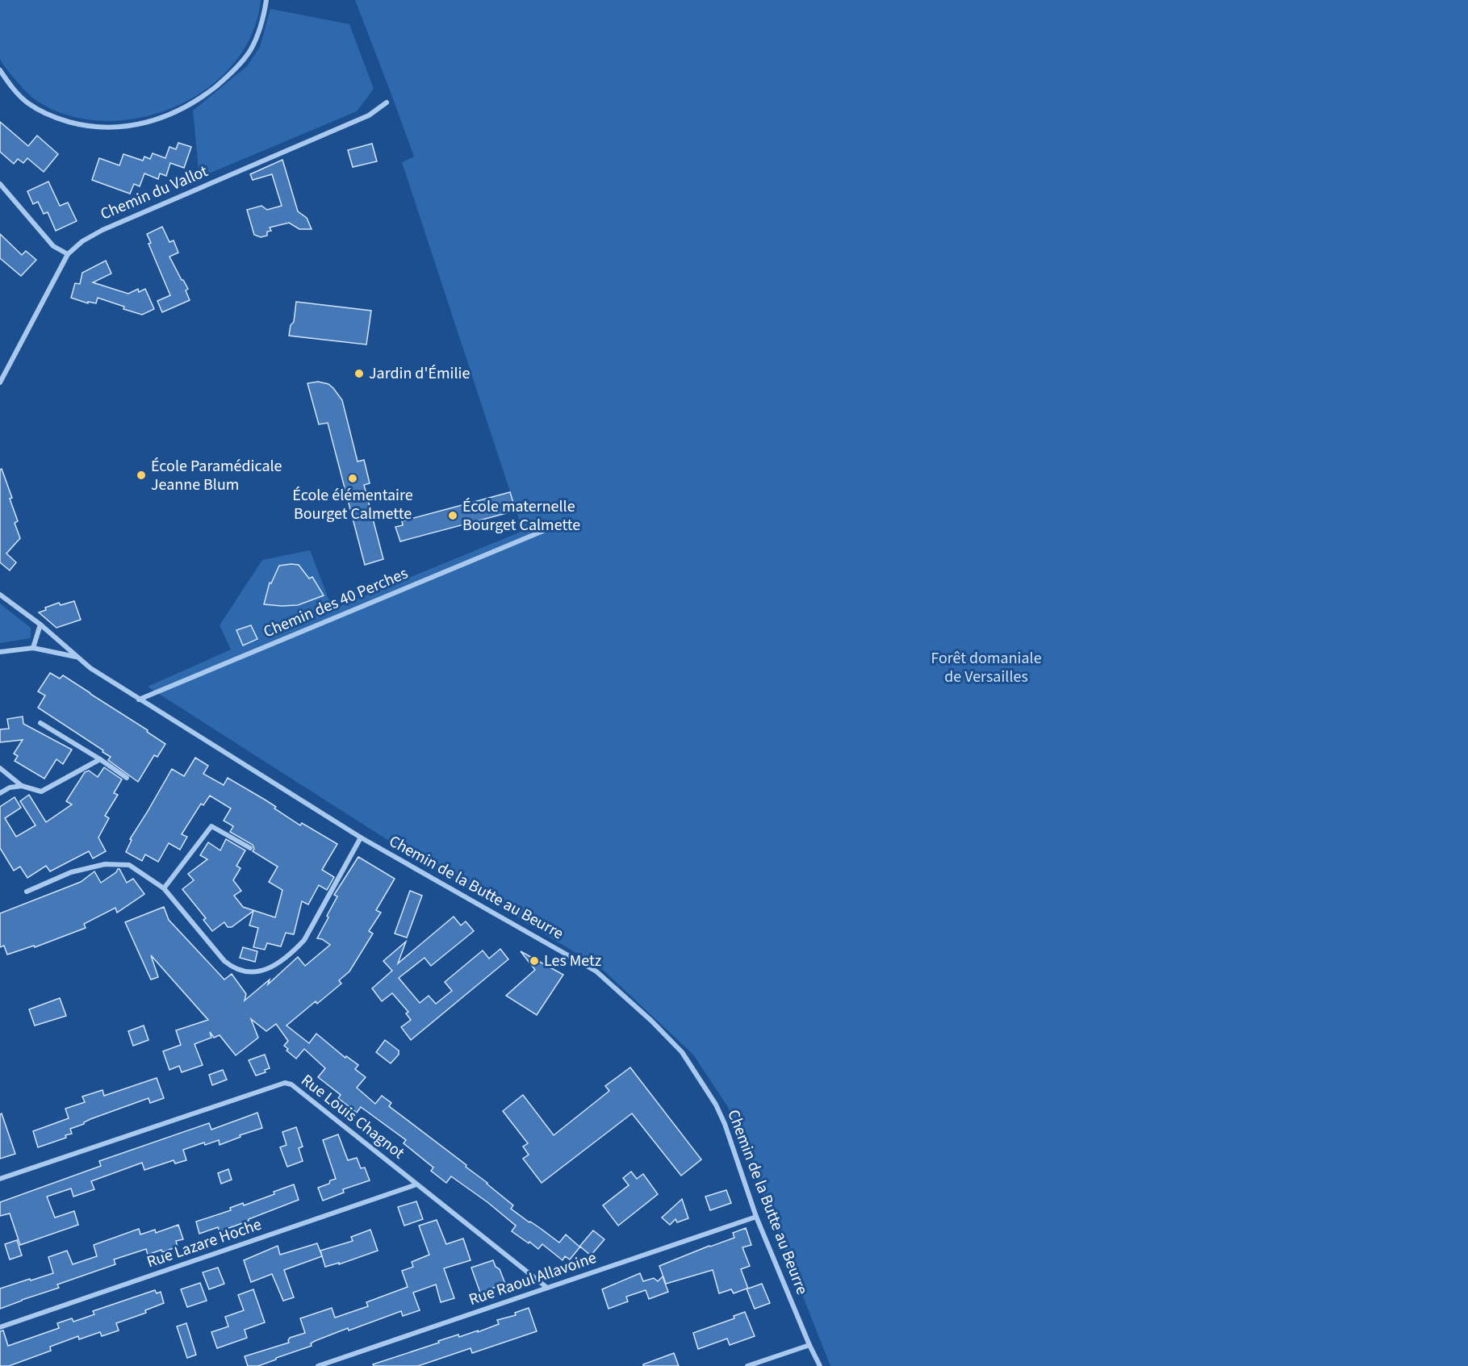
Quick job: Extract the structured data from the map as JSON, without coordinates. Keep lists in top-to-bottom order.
{
  "streets": {
    "street": [
      "Chemin du Vallot",
      "Chemin des 40 Perches",
      "Chemin de la Butte au Beurre",
      "Rue Louis Chagnot",
      "Rue Lazare Hoche",
      "Rue Raoul Allavoine"
    ]
  },
  "crossings": [
    ["Chemin des 40 Perches", "Chemin de la Butte au Beurre"],
    ["Chemin de la Butte au Beurre", "Rue Raoul Allavoine"],
    ["Rue Louis Chagnot", "Rue Lazare Hoche"],
    ["Rue Louis Chagnot", "Rue Raoul Allavoine"]
  ],
  "parks": ["Forêt domaniale de Versailles"],
  "places": [
    "Jardin d'Émilie",
    "École Paramédicale Jeanne Blum",
    "École élémentaire Bourget Calmette",
    "École maternelle Bourget Calmette",
    "Les Metz"
  ]
}
